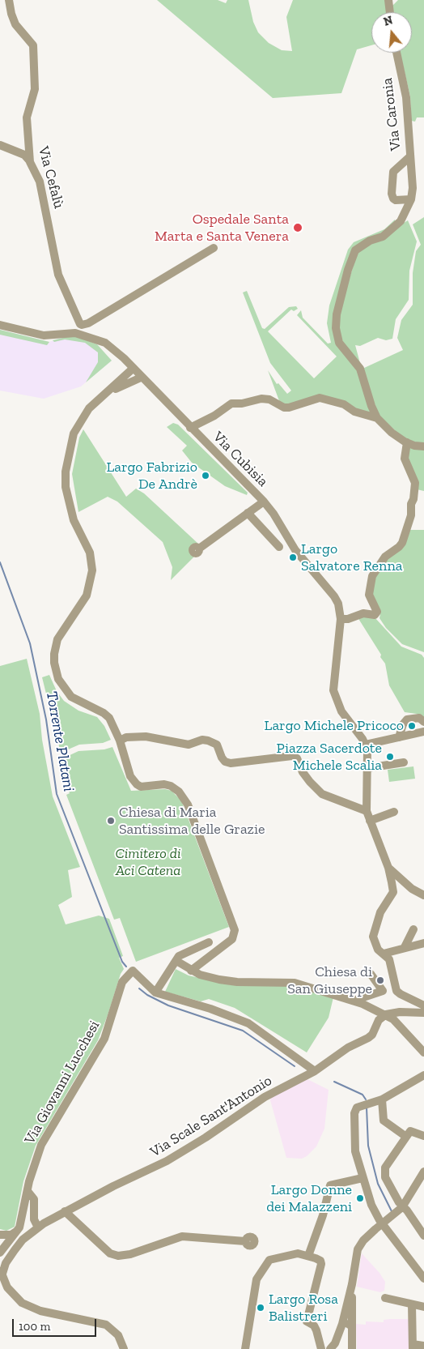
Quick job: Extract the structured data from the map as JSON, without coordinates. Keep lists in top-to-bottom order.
{
  "streets": {
    "street": [
      "Via Caronia",
      "Via Cefalù",
      "Via Cubisia",
      "Via Giovanni Lucchesi",
      "Via Scale Sant'Antonio"
    ]
  },
  "crossings": [
    ["Via Cefalù", "Via Cubisia"]
  ],
  "water": ["Torrente Platani"],
  "parks": ["Cimitero di Aci Catena"],
  "places": [
    "Ospedale Santa Marta e Santa Venera",
    "Largo Fabrizio De Andrè",
    "Largo Salvatore Renna",
    "Largo Michele Pricoco",
    "Piazza Sacerdote Michele Scalia",
    "Chiesa di Maria Santissima delle Grazie",
    "Chiesa di San Giuseppe",
    "Largo Donne dei Malazzeni",
    "Largo Rosa Balistreri"
  ],
  "scale_bar": "100 m",
  "north": "top"
}
